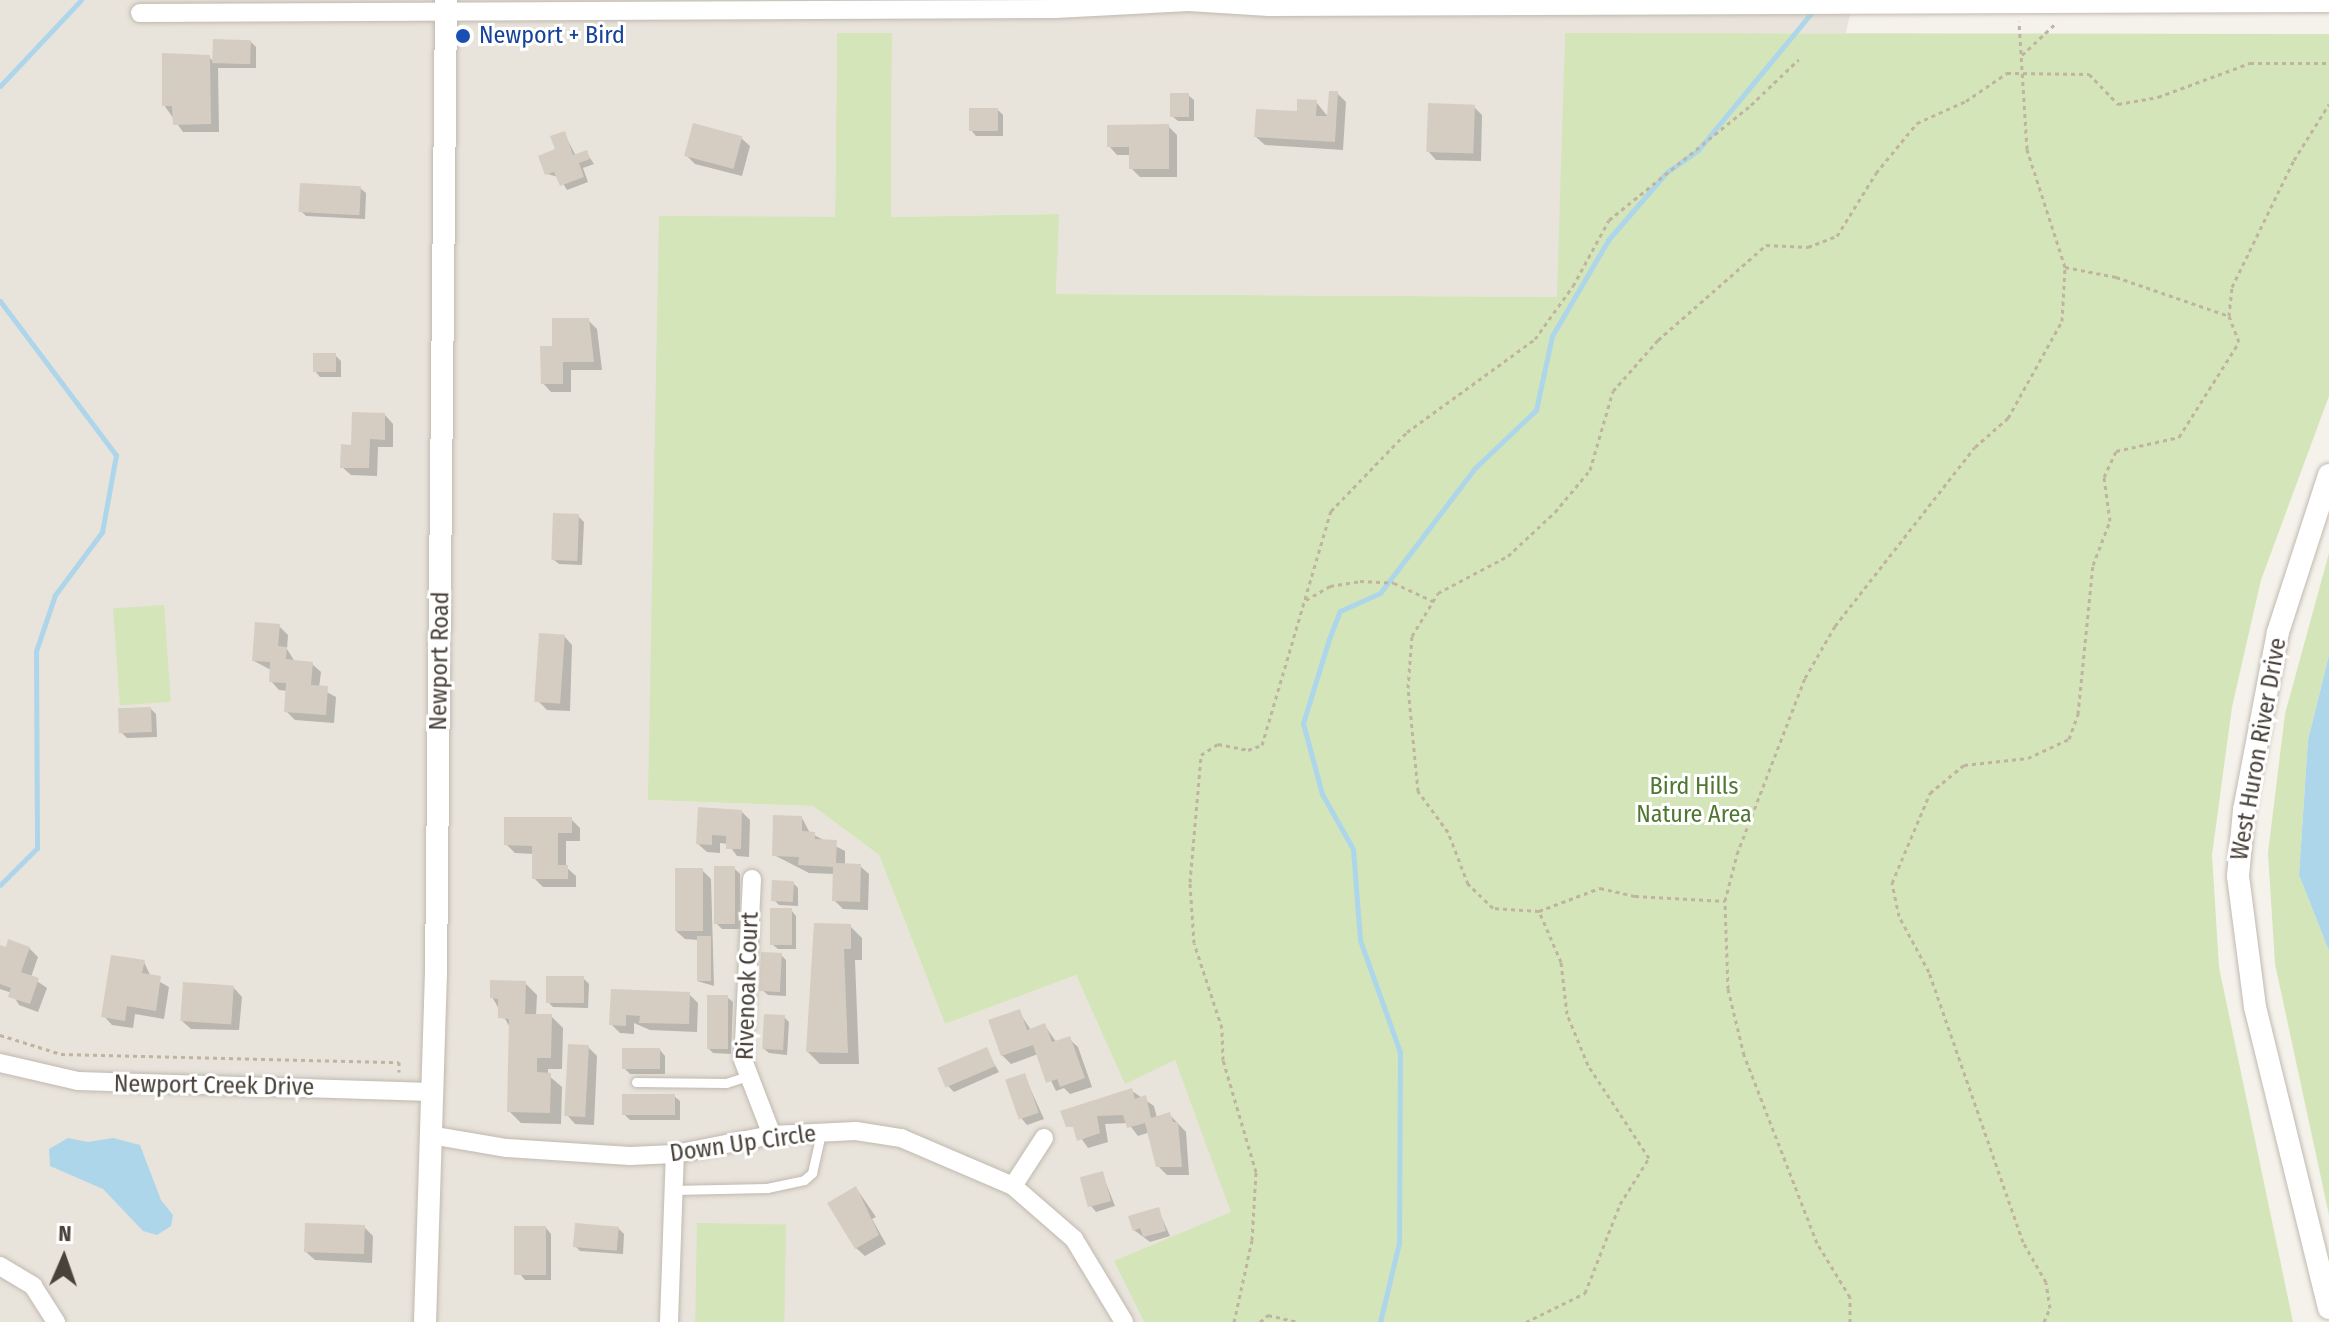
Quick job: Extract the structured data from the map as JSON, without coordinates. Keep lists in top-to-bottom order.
{
  "streets": {
    "street": [
      "Newport Road",
      "West Huron River Drive",
      "Rivenoak Court",
      "Newport Creek Drive",
      "Down Up Circle"
    ]
  },
  "crossings": [
    ["Newport Road", "Newport Creek Drive"],
    ["Newport Road", "Down Up Circle"],
    ["Rivenoak Court", "Down Up Circle"]
  ],
  "parks": ["Bird Hills Nature Area"],
  "places": ["Newport + Bird"],
  "north": "top"
}
